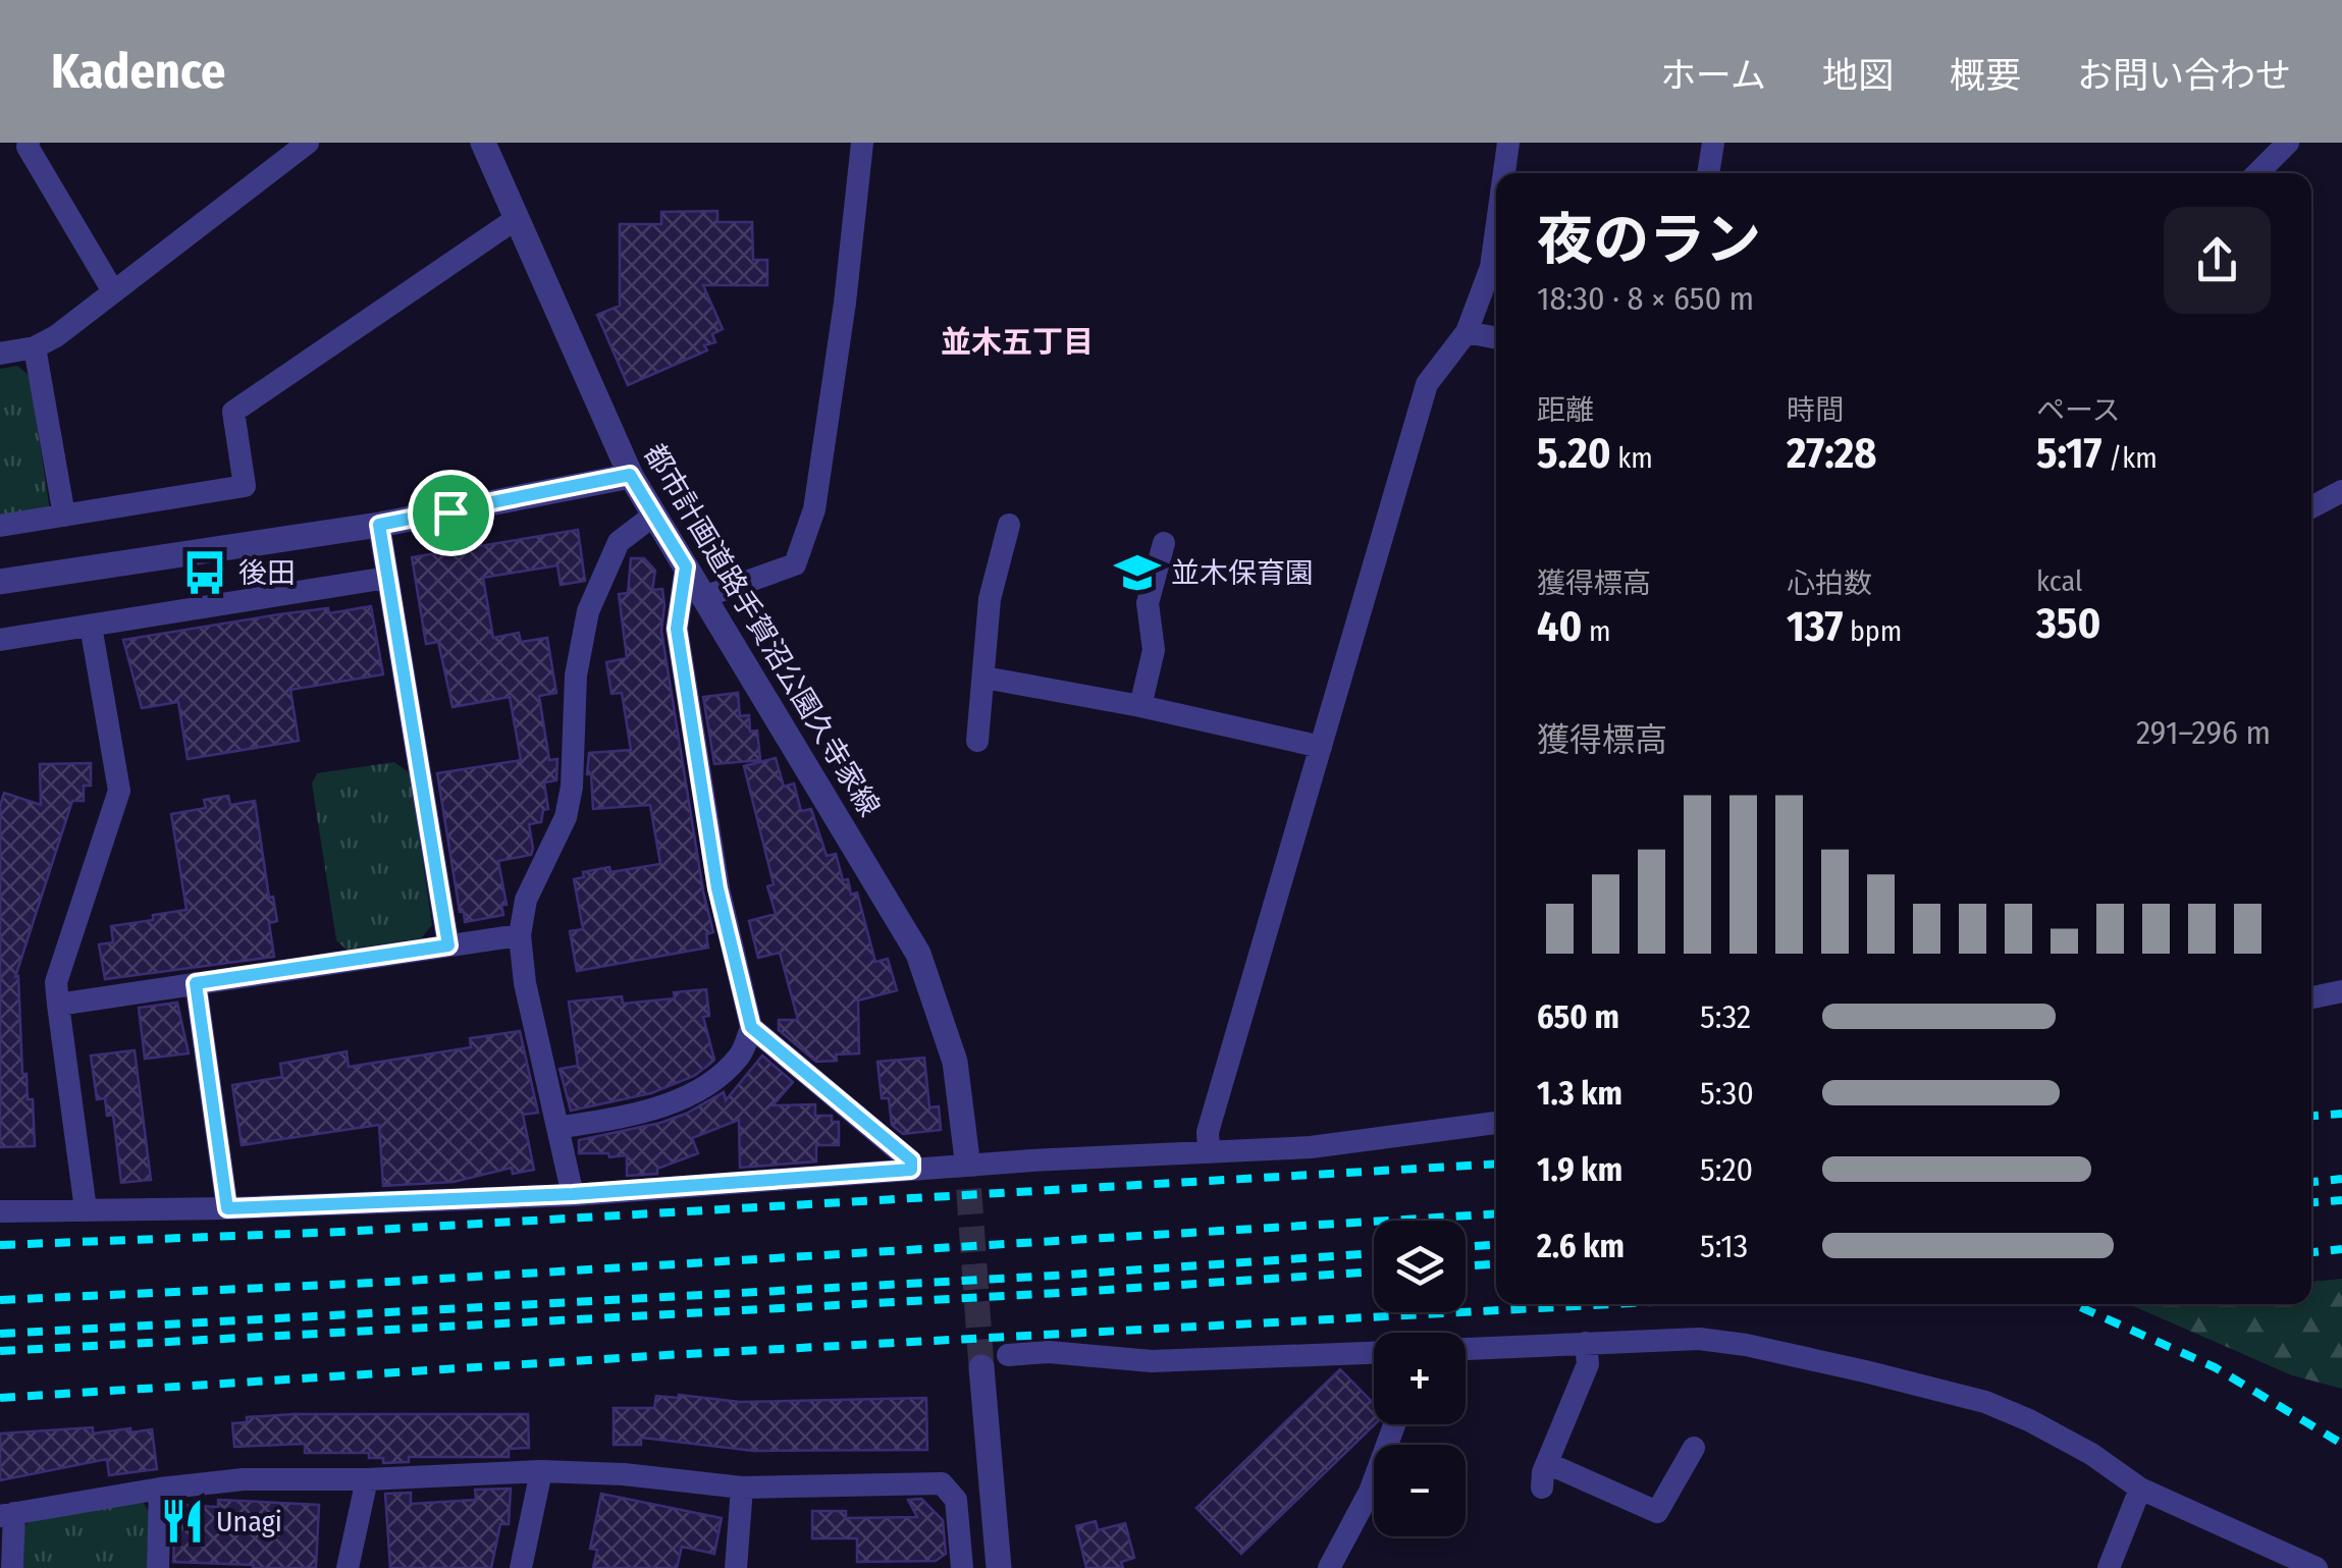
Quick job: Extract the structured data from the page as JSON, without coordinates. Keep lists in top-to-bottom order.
{
  "streets": {
    "street": ["都市計画道路手賀沼公園久寺家線"]
  },
  "districts": ["並木五丁目"],
  "places": {
    "bus stop": ["後田"],
    "school or university": ["並木保育園"],
    "restaurant": ["Unagi"]
  },
  "page": {
    "header": "Kadence",
    "nav": [
      "ホーム",
      "地図",
      "概要",
      "お問い合わせ"
    ],
    "heading": ["夜のラン", "18:30 · 8 × 650 m"],
    "stats": [
      ["距離", "5.20 km"],
      ["時間", "27:28"],
      ["ペース", "5:17 /km"],
      ["獲得標高", "40 m"],
      ["心拍数", "137 bpm"],
      ["kcal", "350"]
    ],
    "chart": ["獲得標高", "291–296 m"],
    "list": [
      {
        "name": "650 m",
        "note": "5:32"
      },
      {
        "name": "1.3 km",
        "note": "5:30"
      },
      {
        "name": "1.9 km",
        "note": "5:20"
      },
      {
        "name": "2.6 km",
        "note": "5:13"
      }
    ],
    "map_buttons": ["+", "−"]
  }
}
